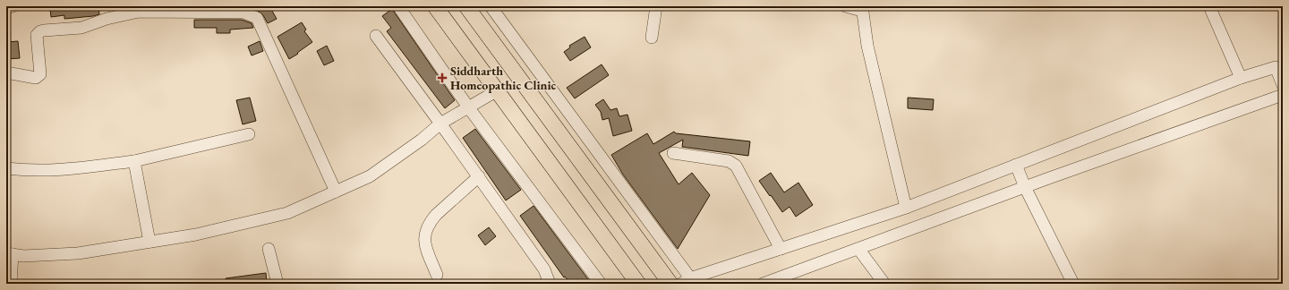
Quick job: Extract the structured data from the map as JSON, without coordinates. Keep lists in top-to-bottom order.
{
  "places": {
    "health": ["Siddharth Homeopathic Clinic"]
  }
}
